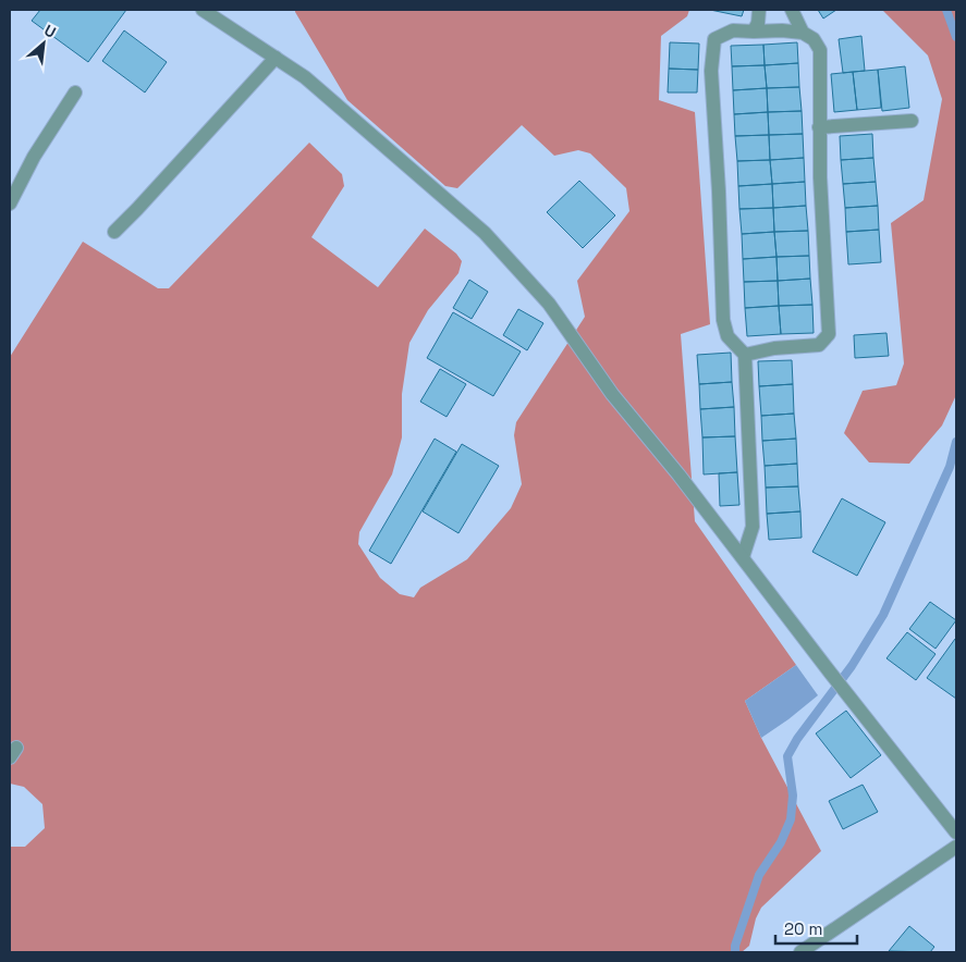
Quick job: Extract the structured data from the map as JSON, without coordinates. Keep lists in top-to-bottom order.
{
  "scale_bar": "20 m",
  "north": "top right"
}
